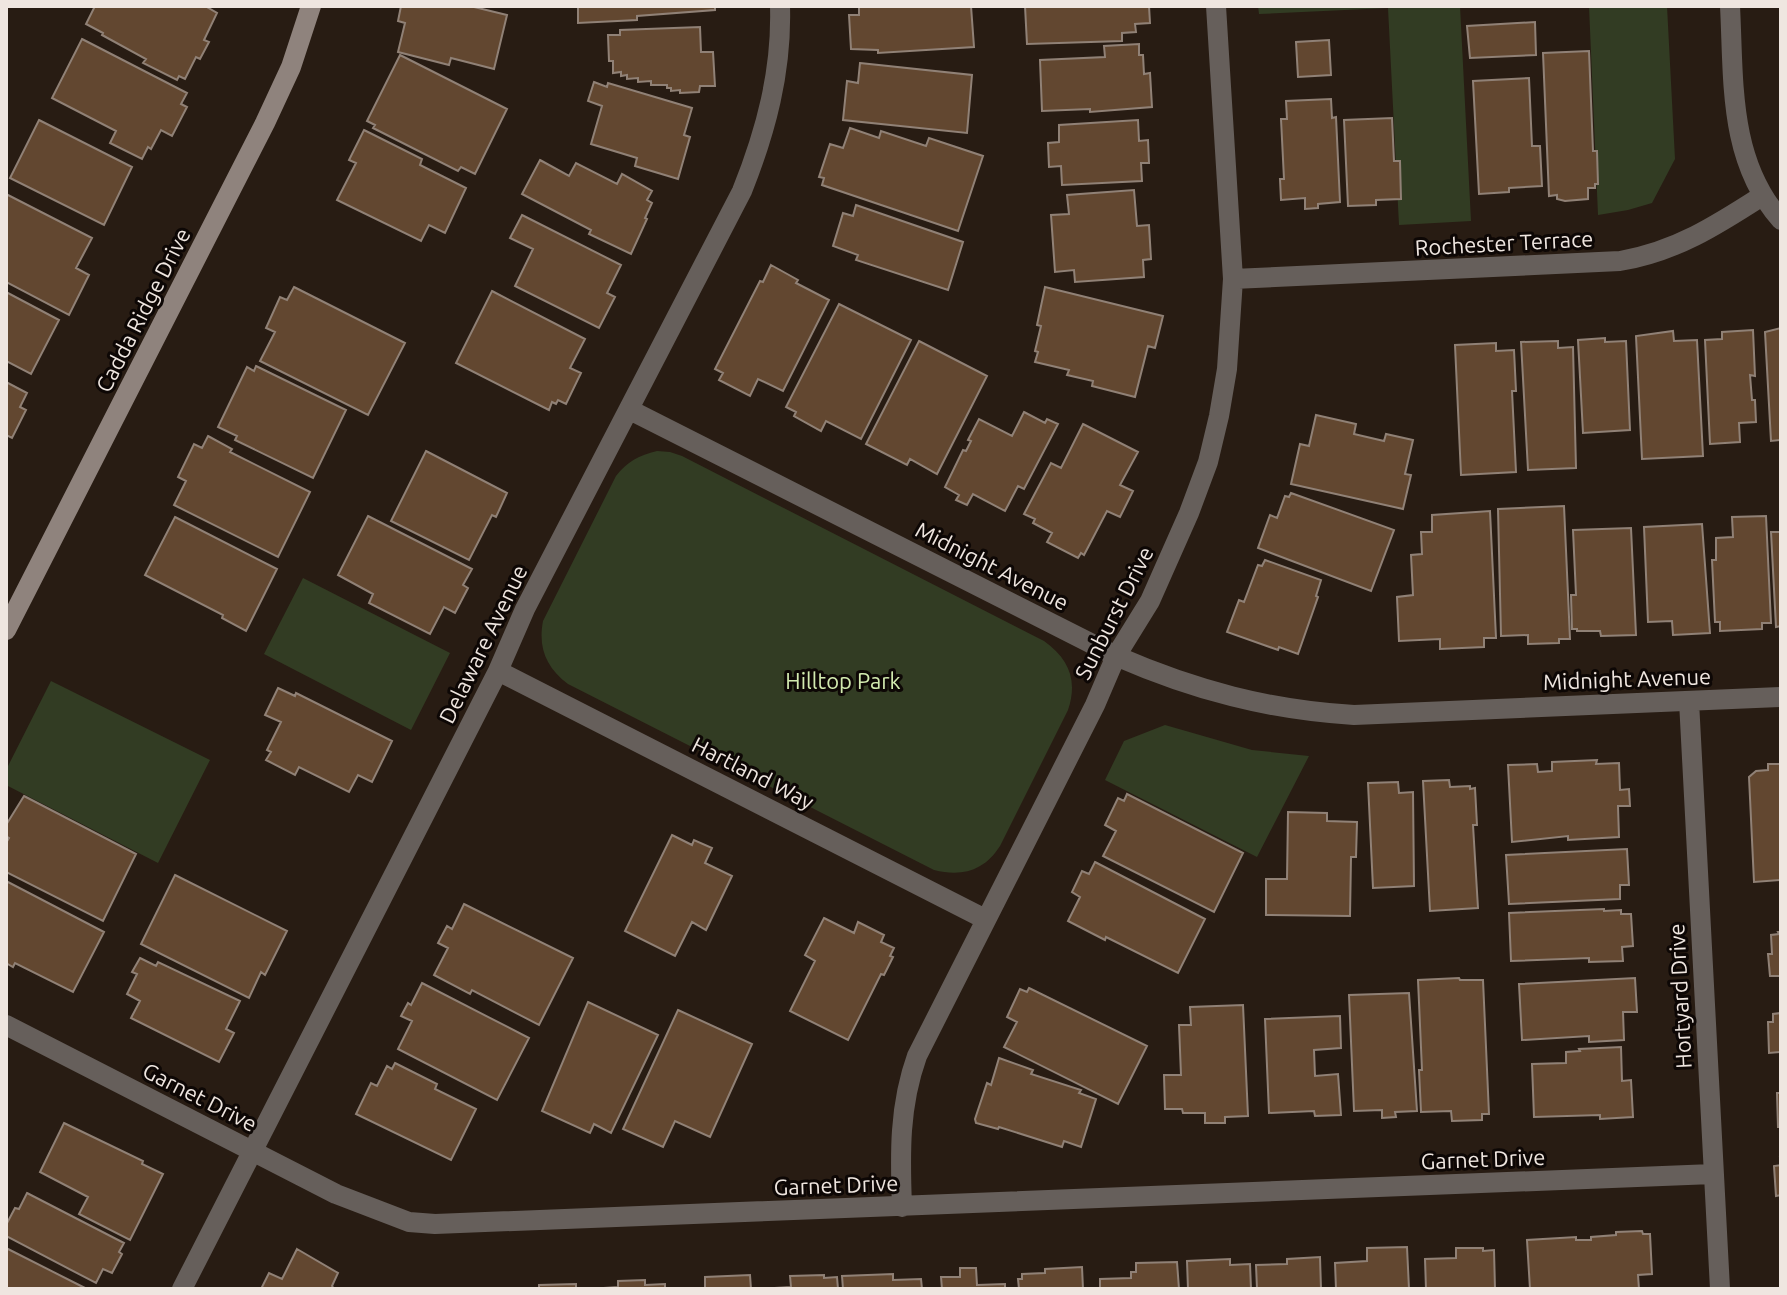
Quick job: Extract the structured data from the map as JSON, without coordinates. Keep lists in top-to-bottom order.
{
  "streets": {
    "street": [
      "Rochester Terrace",
      "Cadda Ridge Drive",
      "Midnight Avenue",
      "Sunburst Drive",
      "Delaware Avenue",
      "Hartland Way",
      "Hortyard Drive",
      "Garnet Drive"
    ]
  },
  "crossings": [
    ["Rochester Terrace", "Sunburst Drive"],
    ["Midnight Avenue", "Sunburst Drive"],
    ["Midnight Avenue", "Delaware Avenue"],
    ["Midnight Avenue", "Hortyard Drive"],
    ["Sunburst Drive", "Hartland Way"],
    ["Sunburst Drive", "Garnet Drive"],
    ["Delaware Avenue", "Hartland Way"],
    ["Delaware Avenue", "Garnet Drive"],
    ["Hortyard Drive", "Garnet Drive"]
  ],
  "parks": ["Hilltop Park"]
}
